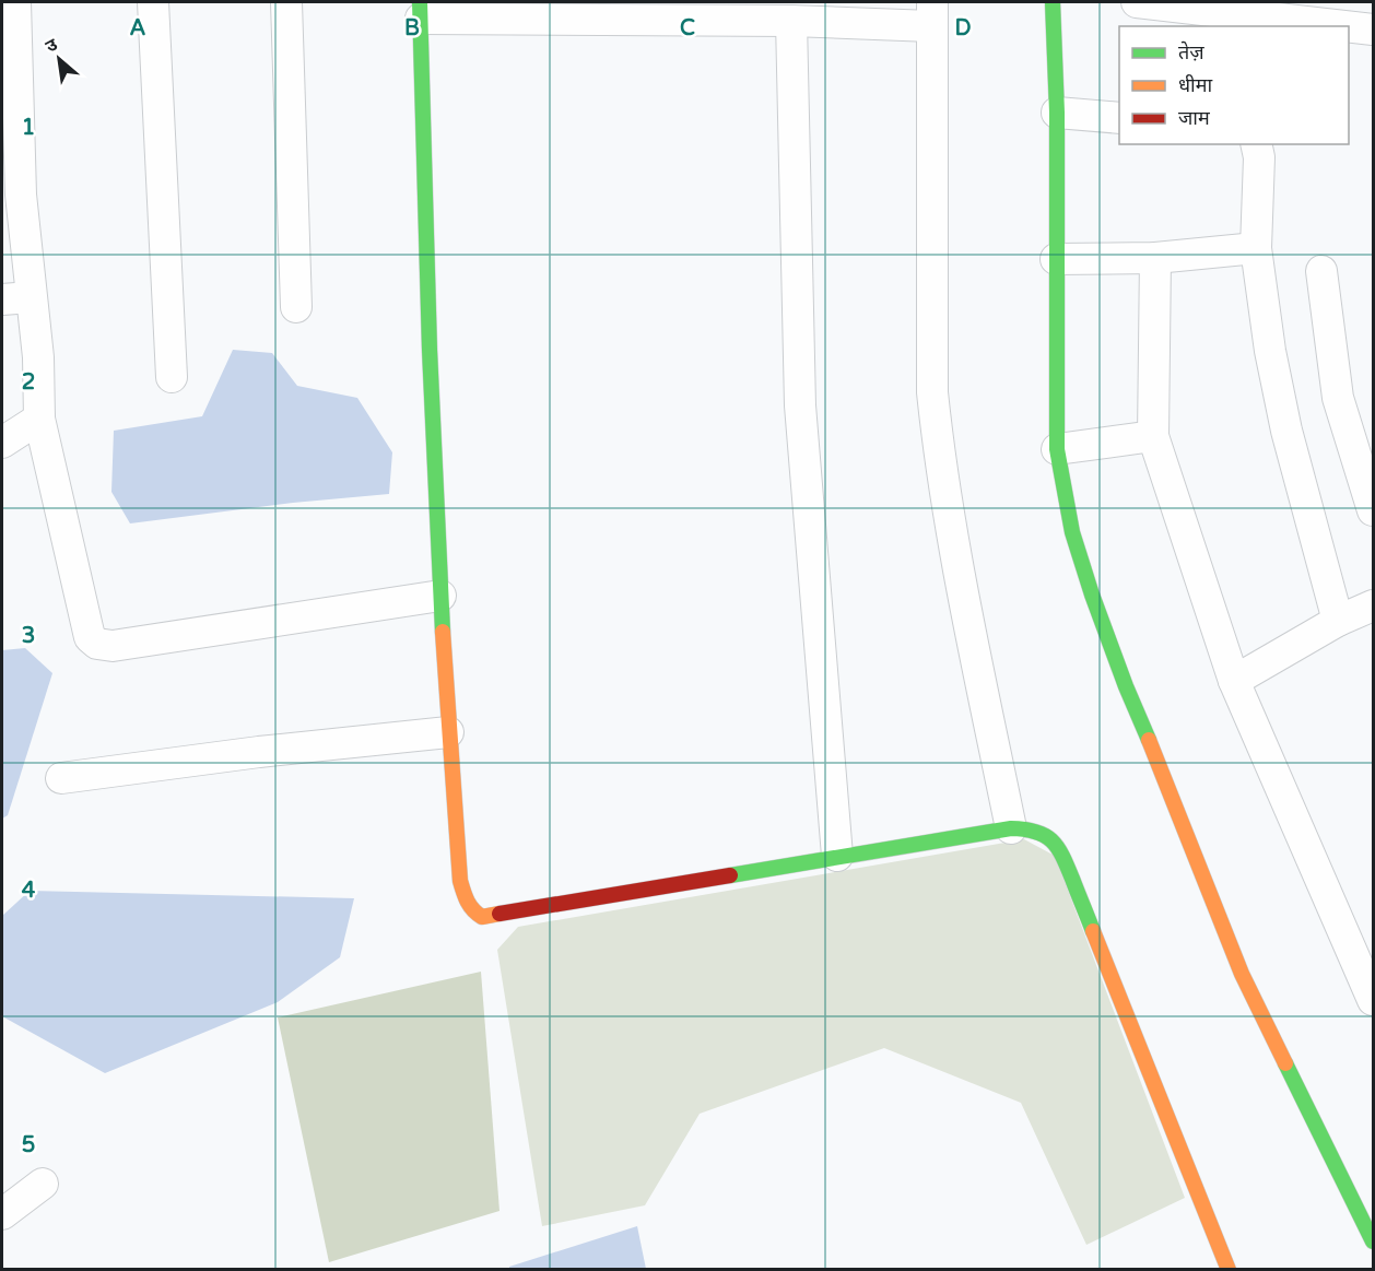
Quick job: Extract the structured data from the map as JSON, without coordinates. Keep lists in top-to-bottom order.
{
  "legend": ["तेज़", "धीमा", "जाम"],
  "north": "top left",
  "grid": {
    "columns": [
      "A",
      "B",
      "C",
      "D"
    ],
    "rows": [
      "1",
      "2",
      "3",
      "4",
      "5"
    ]
  }
}
